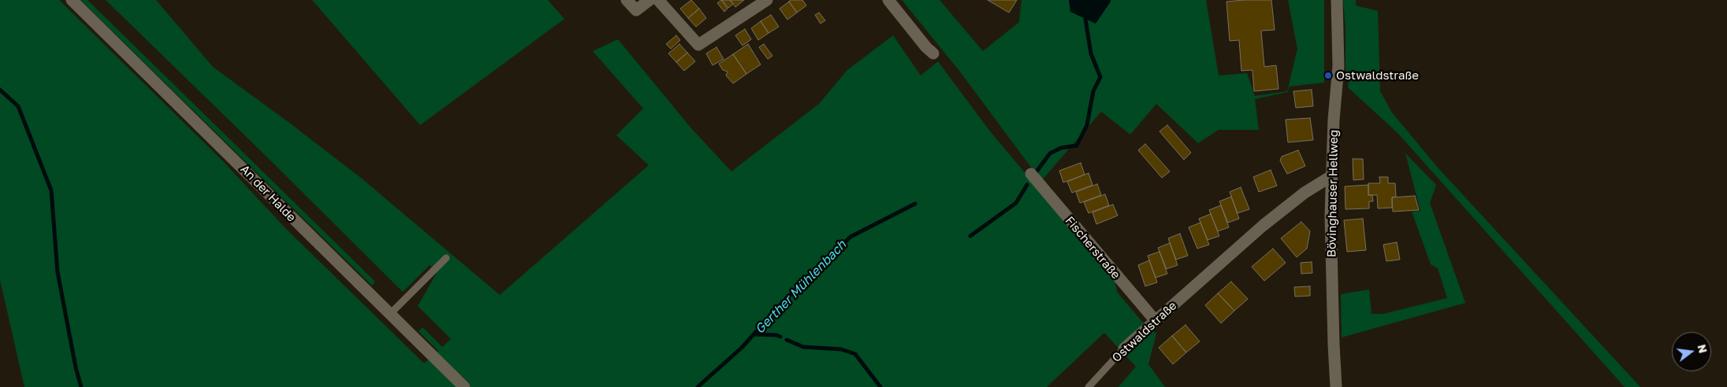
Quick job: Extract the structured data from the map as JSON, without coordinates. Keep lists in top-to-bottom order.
{
  "streets": {
    "street": [
      "An der Halde",
      "Bövinghauser Hellweg",
      "Fischerstraße",
      "Ostwaldstraße"
    ]
  },
  "crossings": [
    ["Bövinghauser Hellweg", "Ostwaldstraße"],
    ["Fischerstraße", "Ostwaldstraße"]
  ],
  "water": ["Gerther Mühlenbach"],
  "places": ["Ostwaldstraße"],
  "north": "right"
}
